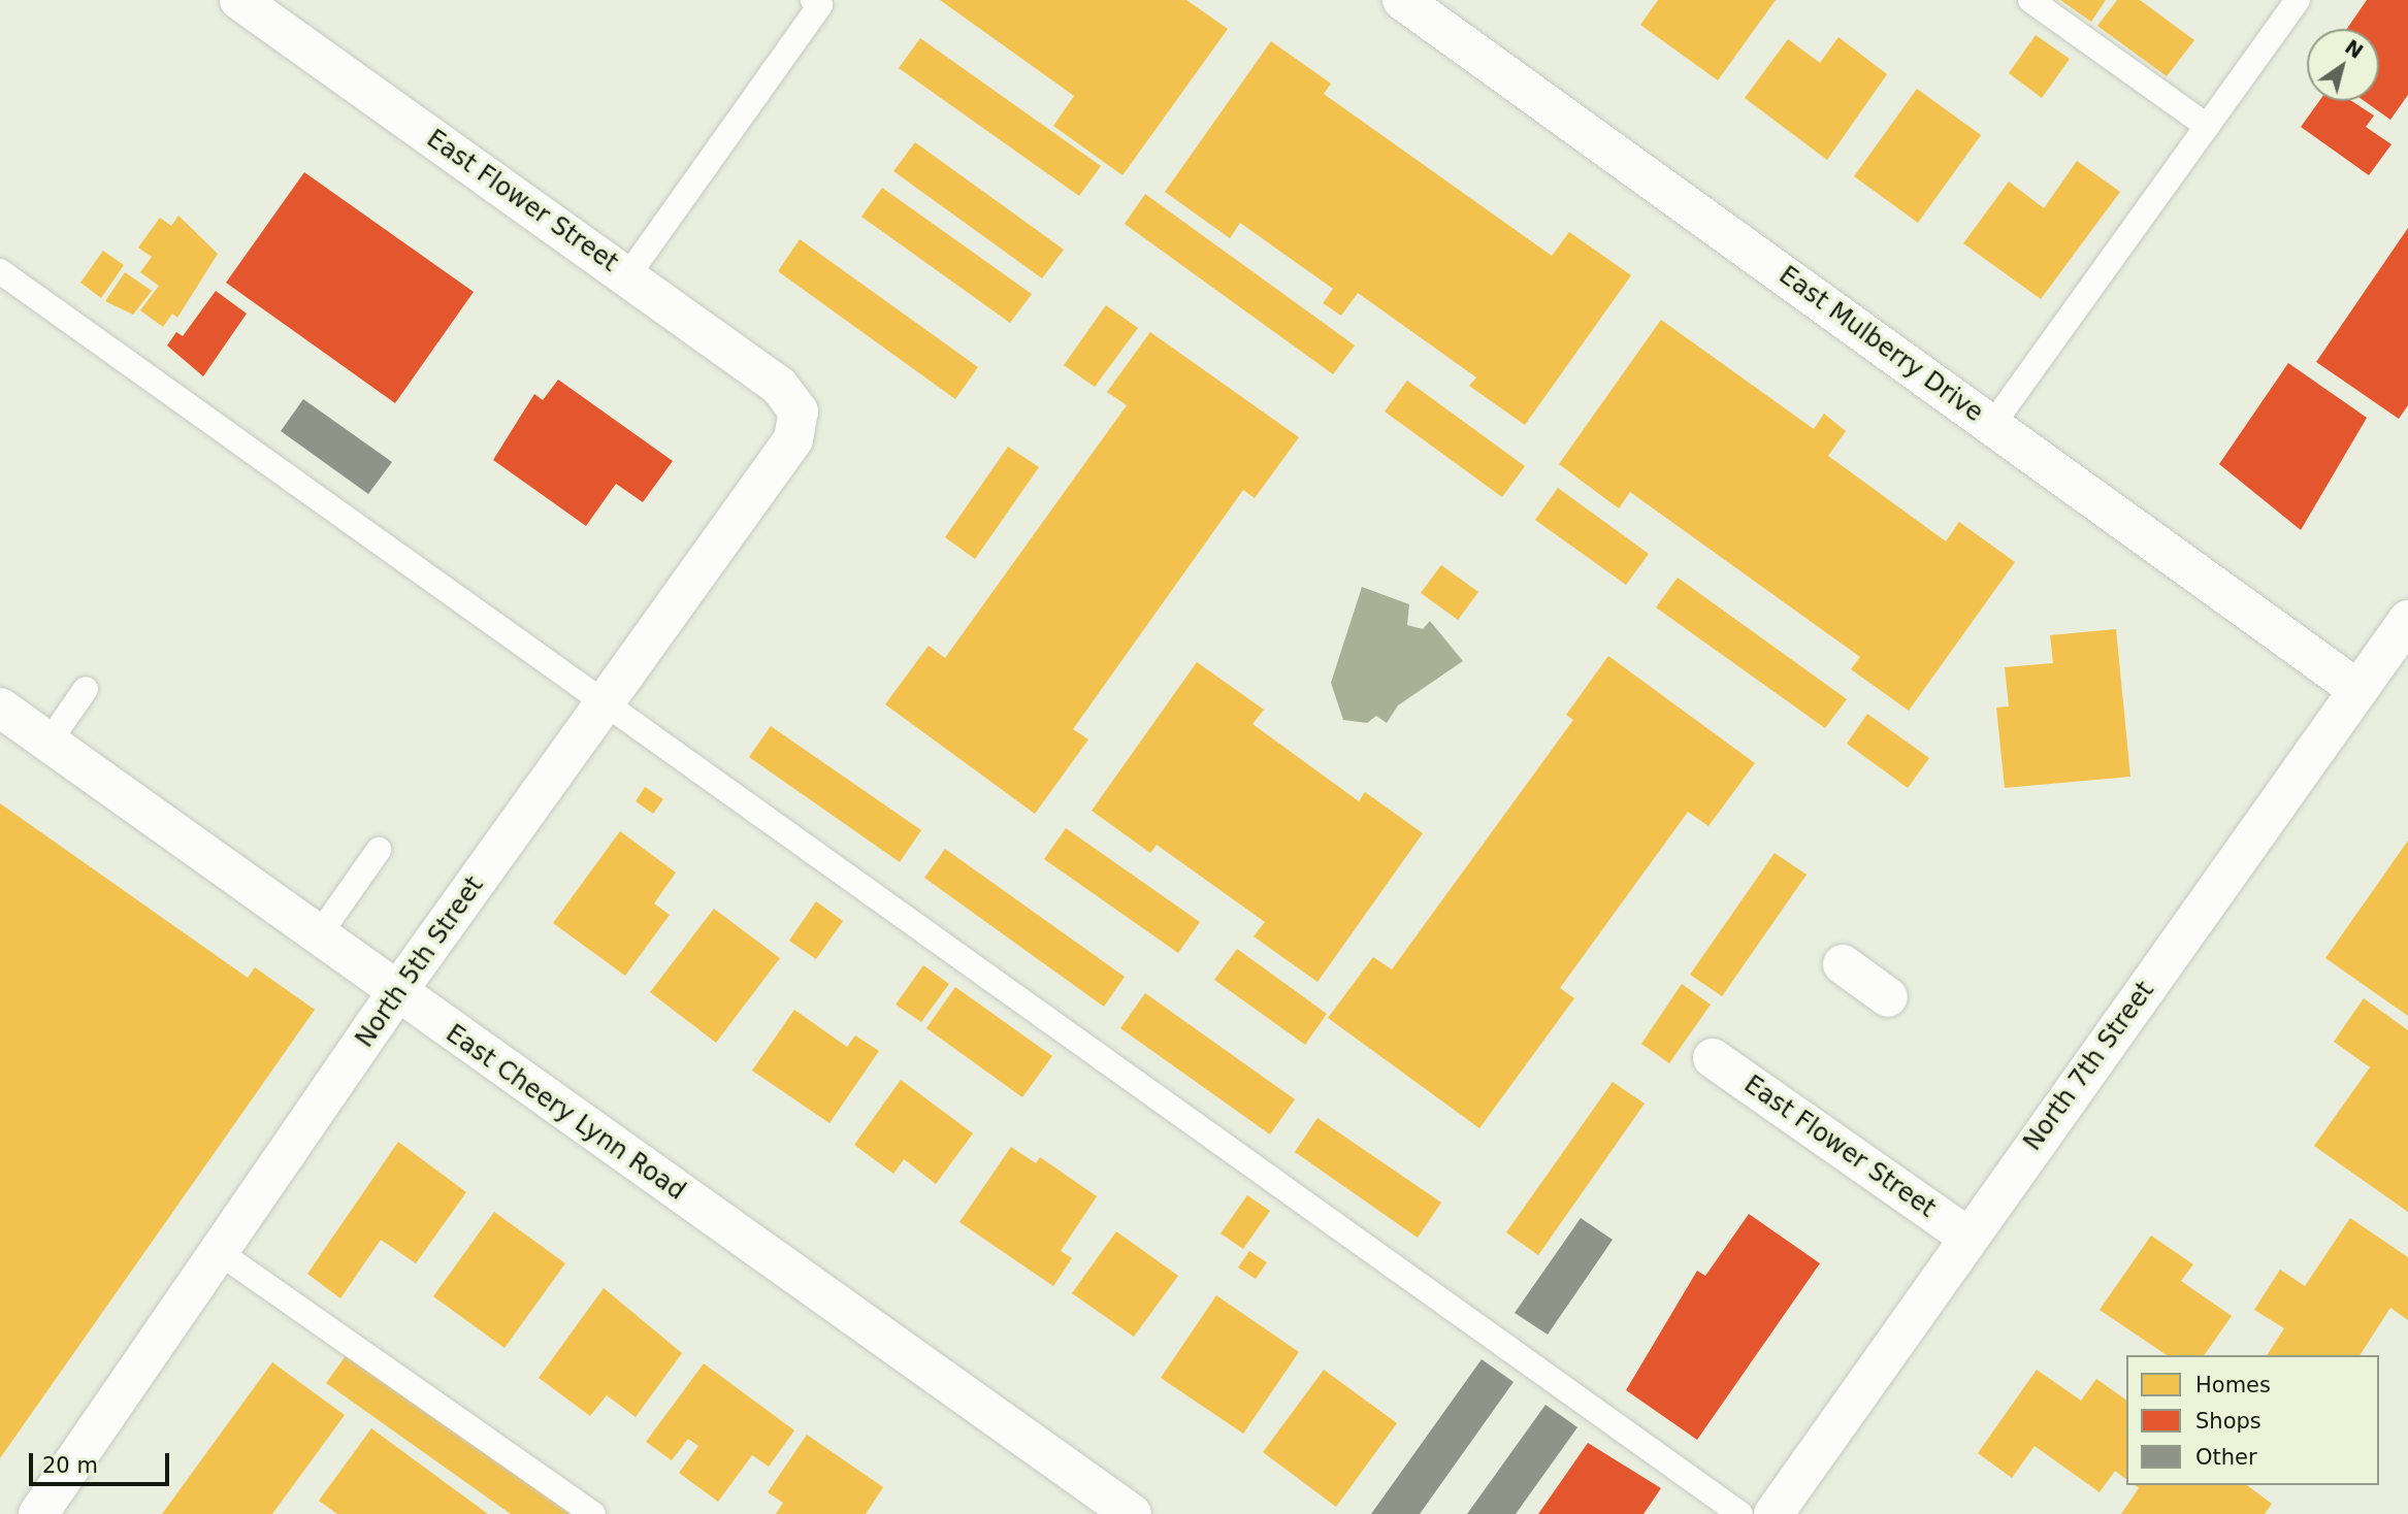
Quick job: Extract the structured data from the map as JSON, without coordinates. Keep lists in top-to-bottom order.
{
  "streets": {
    "street": [
      "East Flower Street",
      "East Mulberry Drive",
      "North 5th Street",
      "North 7th Street",
      "East Cheery Lynn Road"
    ]
  },
  "crossings": [
    ["East Flower Street", "North 5th Street"],
    ["East Flower Street", "North 7th Street"],
    ["East Mulberry Drive", "North 7th Street"],
    ["North 5th Street", "East Cheery Lynn Road"]
  ],
  "legend": ["Homes", "Shops", "Other"],
  "scale_bar": "20 m",
  "north": "top right"
}
